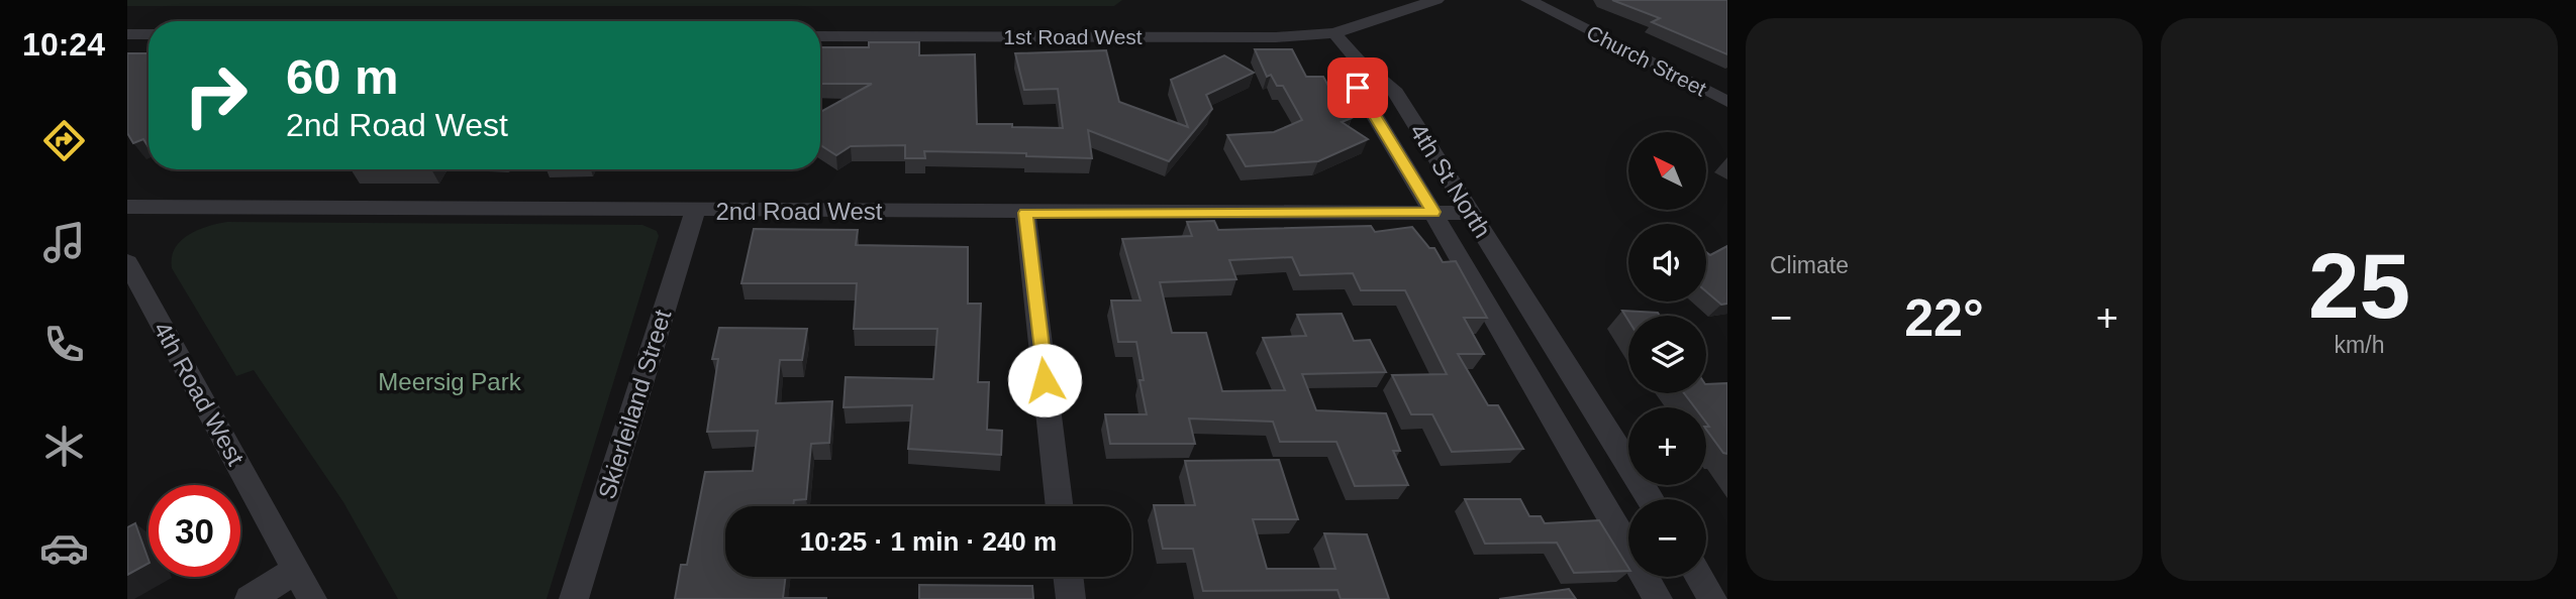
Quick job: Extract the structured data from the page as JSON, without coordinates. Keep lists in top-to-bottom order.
{
  "streets": {
    "street": [
      "1st Road West",
      "Church Street",
      "4th St North",
      "2nd Road West",
      "4th Road West",
      "Skierleiland Street"
    ]
  },
  "crossings": [
    ["4th St North", "2nd Road West"],
    ["2nd Road West", "Skierleiland Street"]
  ],
  "parks": ["Meersig Park"],
  "north": "top left",
  "page": {
    "tabs": "10:24",
    "tile": [
      "Climate",
      ["25", "km/h"]
    ],
    "turn": ["60 m", "2nd Road West"],
    "map_buttons": ["+", "−"],
    "heat": ["−", "22°", "+"],
    "limit": "30",
    "trip": "10:25 · 1 min · 240 m"
  }
}
